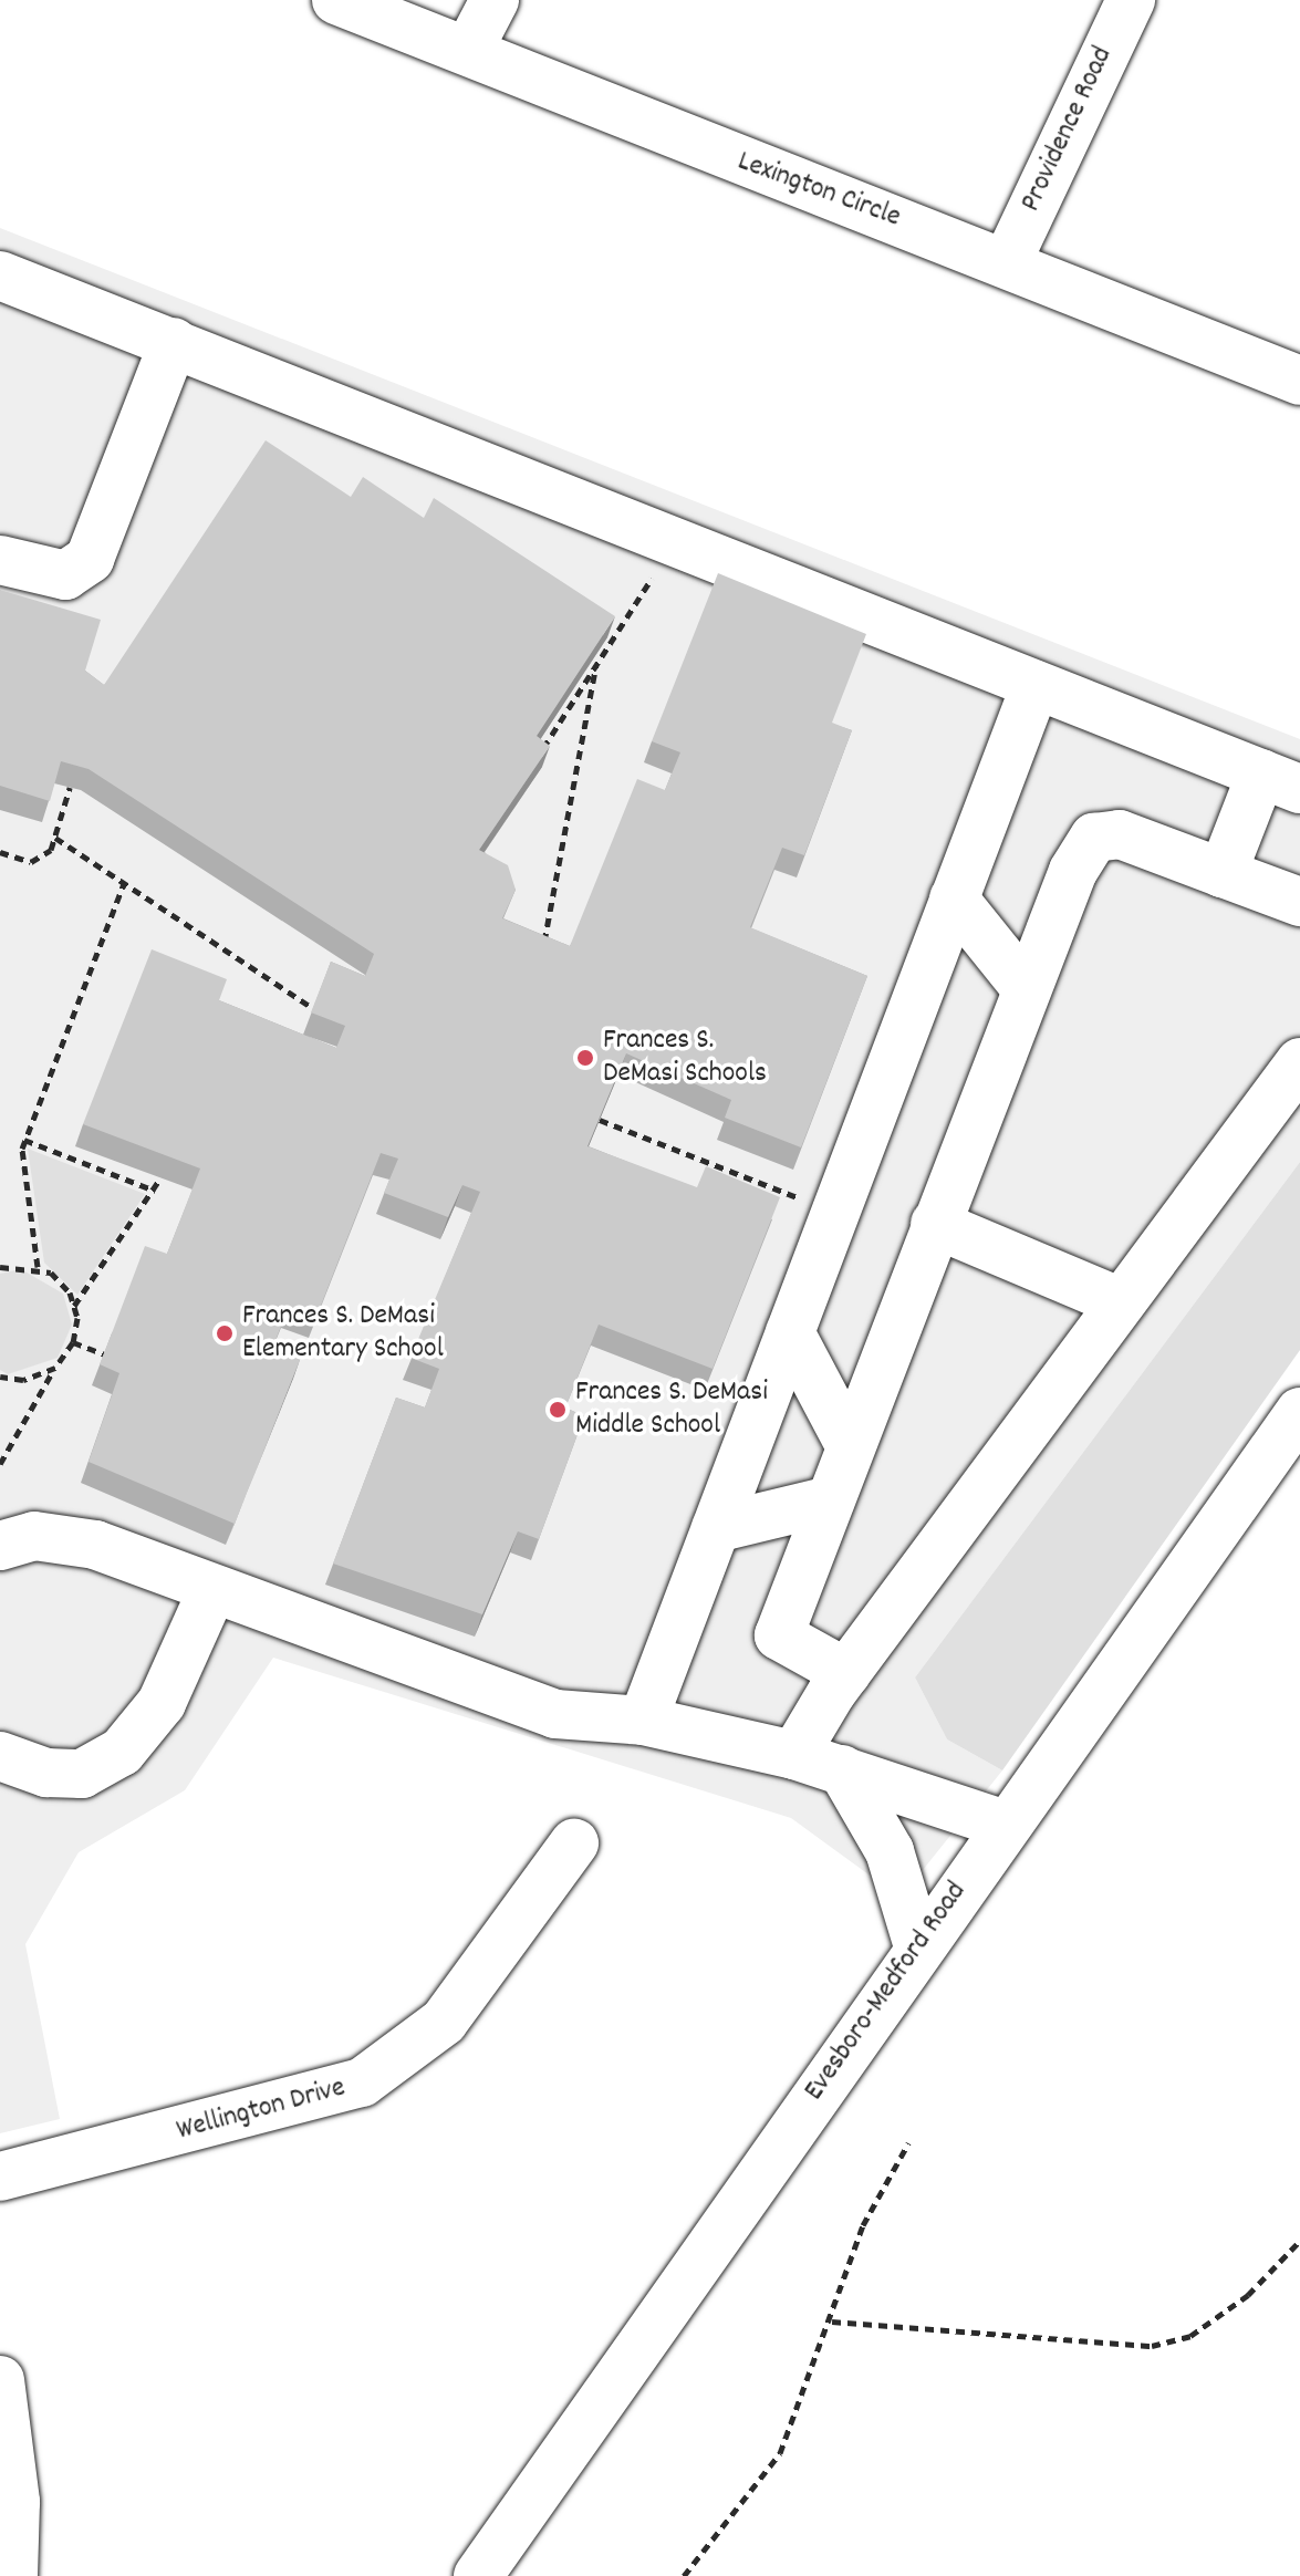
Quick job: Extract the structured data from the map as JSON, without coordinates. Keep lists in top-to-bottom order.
{
  "streets": {
    "street": [
      "Providence Road",
      "Lexington Circle",
      "Evesboro-Medford Road",
      "Wellington Drive"
    ]
  },
  "crossings": [
    ["Providence Road", "Lexington Circle"]
  ],
  "places": ["Frances S. DeMasi Schools", "Frances S. DeMasi Elementary School", "Frances S. DeMasi Middle School"]
}
